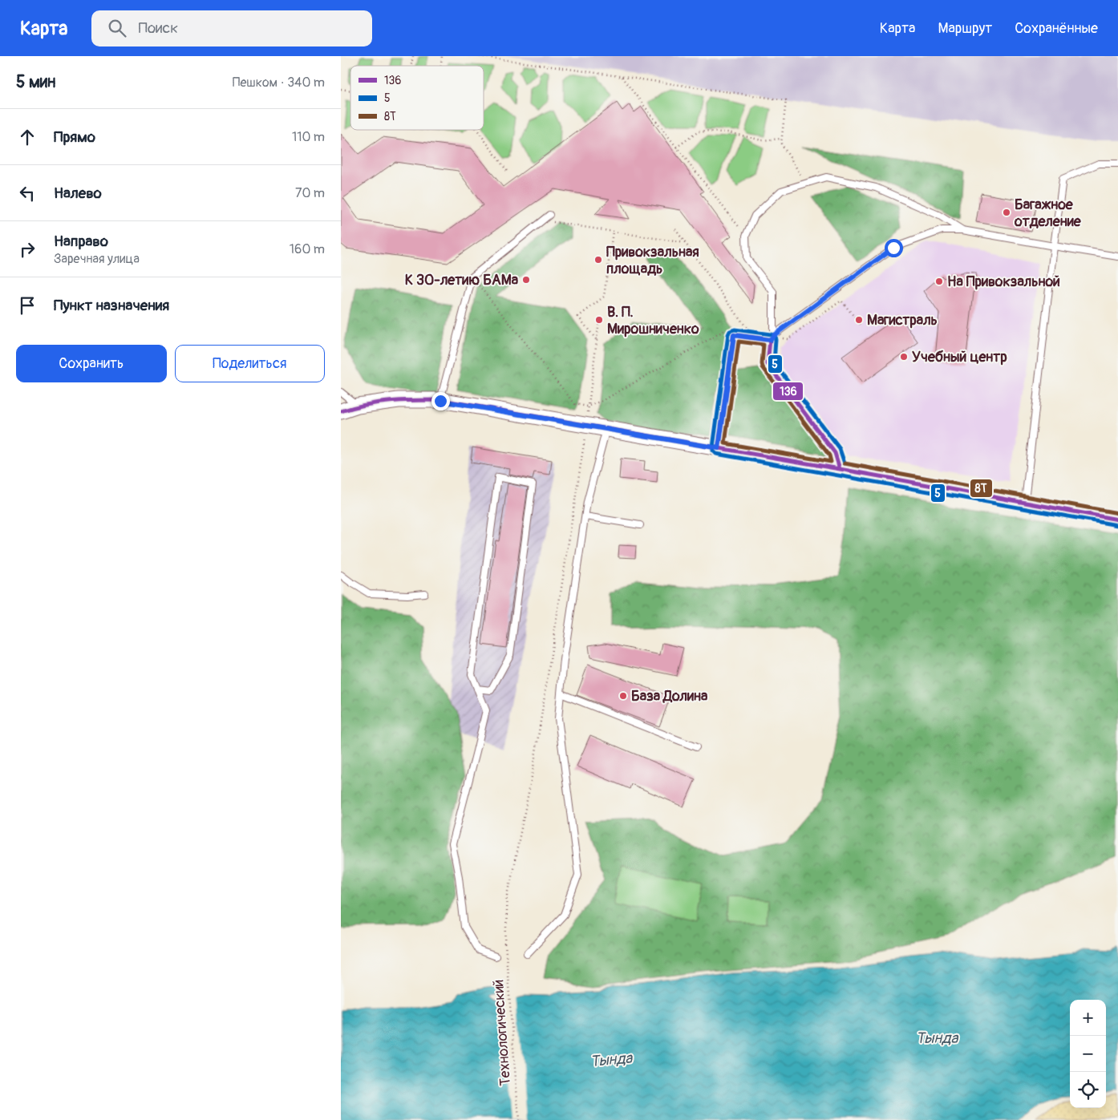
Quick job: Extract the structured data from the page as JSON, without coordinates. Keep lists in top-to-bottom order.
{
  "streets": {
    "path": ["Технологический"]
  },
  "water": ["Тында"],
  "places": [
    "Багажное отделение",
    "Привокзальная площадь",
    "К 30-летию БАМа",
    "На Привокзальной",
    "В. П. Мирошниченко",
    "Магистраль",
    "Учебный центр",
    "База Долина"
  ],
  "lines": ["transit line 5", "transit line 136", "transit line 8Т"],
  "legend": ["136", "5", "8Т"],
  "page": {
    "header": "Карта",
    "search": "Поиск",
    "nav": ["Карта", "Маршрут", "Сохранённые"],
    "heading": ["5 мин", "Пешком · 340 m"],
    "list": [
      ["Прямо", "110 m"],
      ["Налево", "70 m"],
      ["Направо", "Заречная улица", "160 m"],
      "Пункт назначения"
    ],
    "buttons": ["Сохранить", "Поделиться"],
    "map_buttons": ["+", "−"]
  }
}
